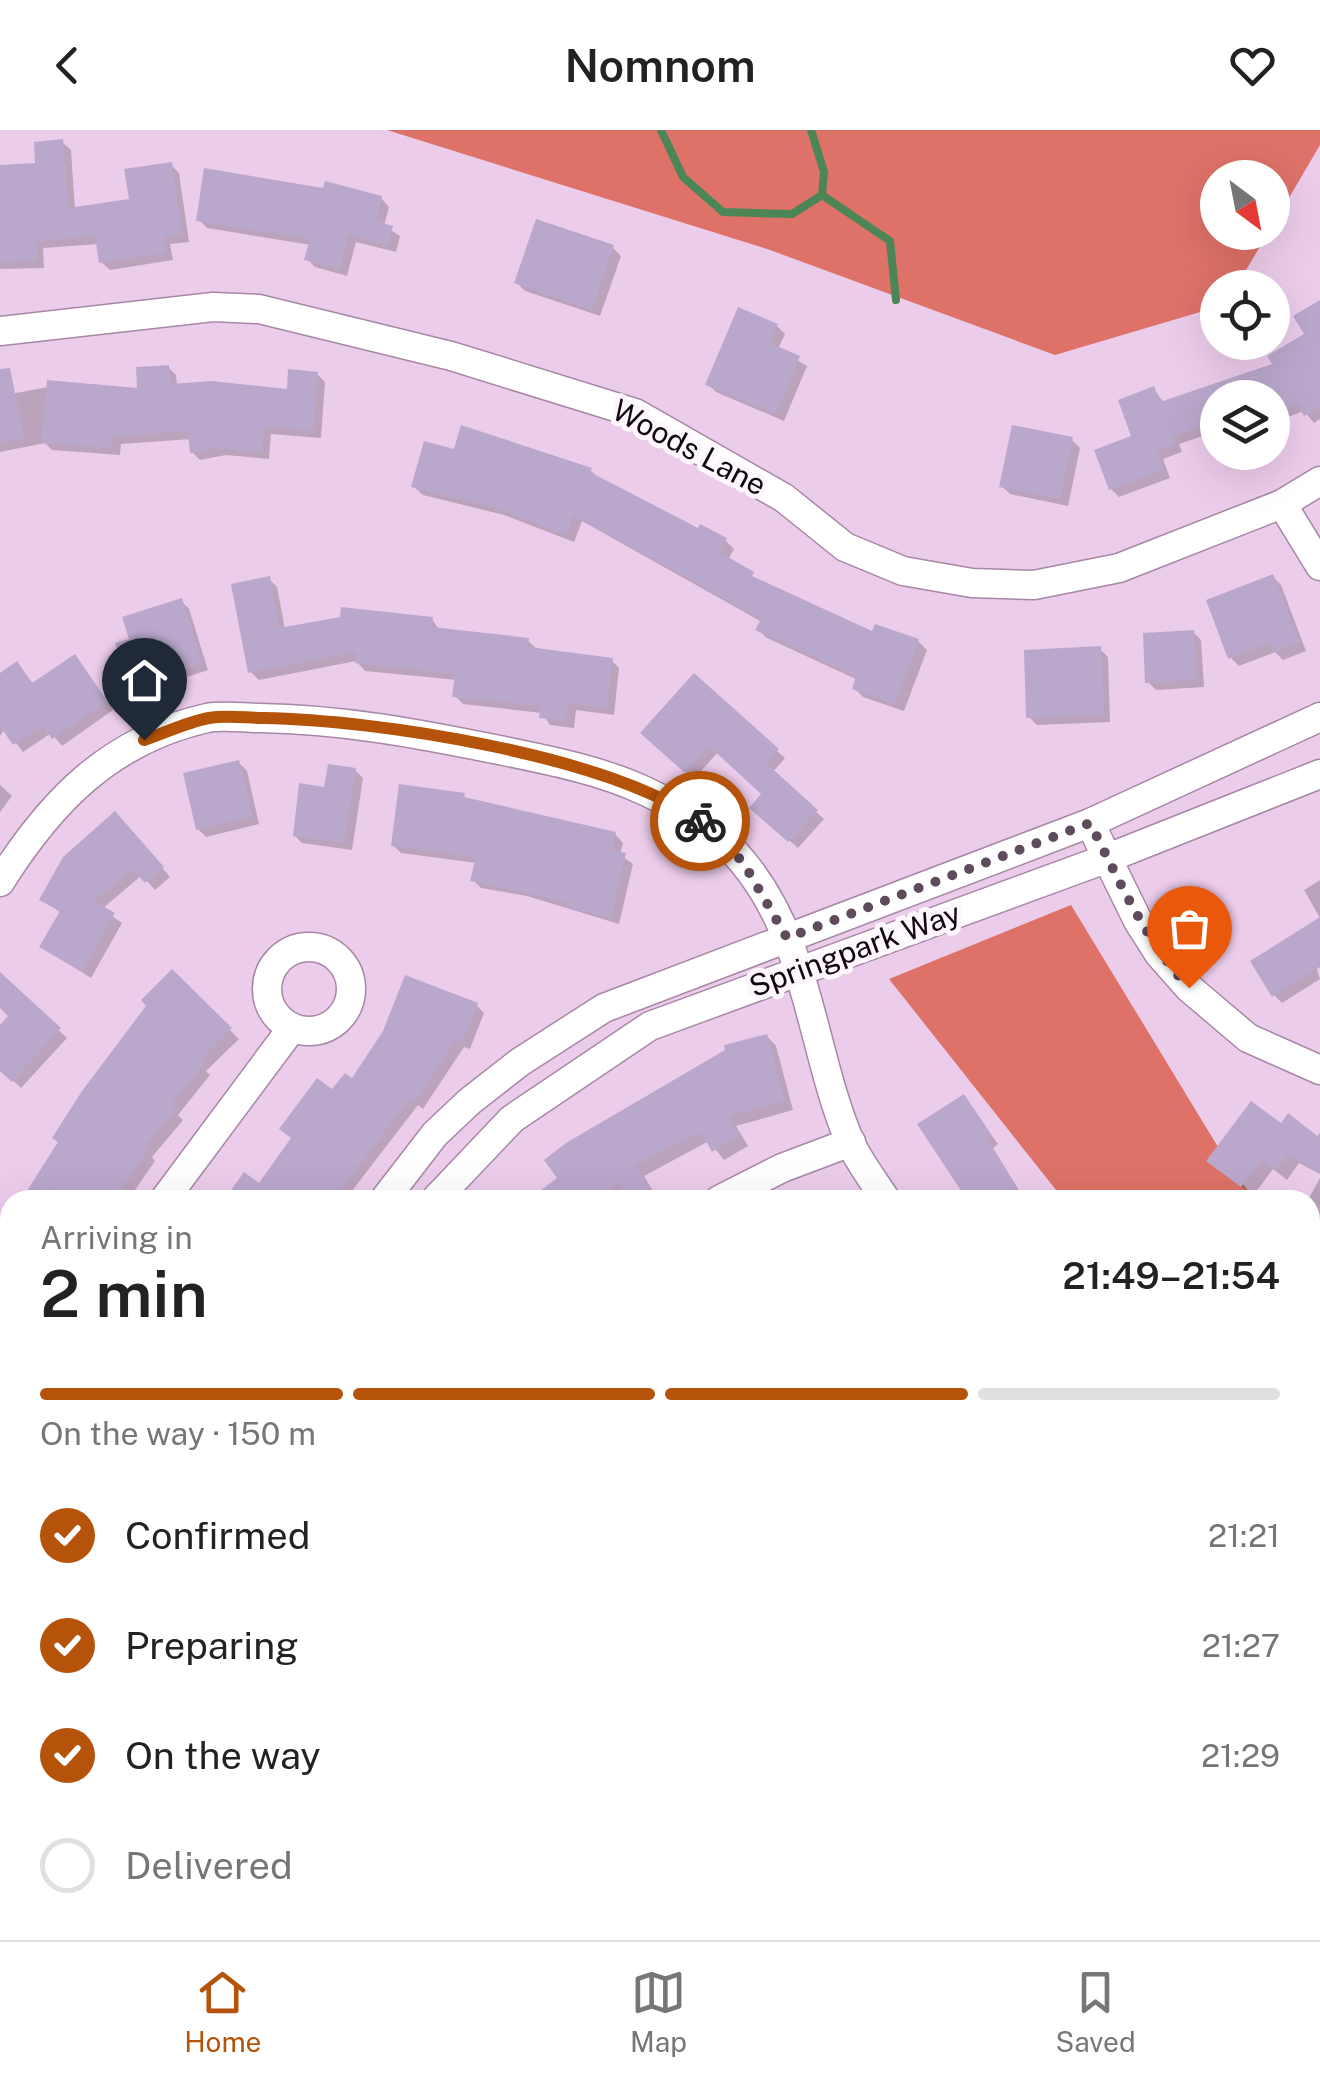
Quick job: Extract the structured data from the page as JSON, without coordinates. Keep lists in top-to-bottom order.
{
  "streets": {
    "street": ["Woods Lane", "Springpark Way"]
  },
  "north": "bottom right",
  "page": {
    "header": "Nomnom",
    "heading": ["2 min", "Arriving in", "21:49–21:54"],
    "bar": "On the way · 150 m",
    "list": [
      ["Confirmed", "21:21"],
      ["Preparing", "21:27"],
      ["On the way", "21:29"],
      "Delivered"
    ],
    "tabs": ["Home", "Map", "Saved"]
  }
}
